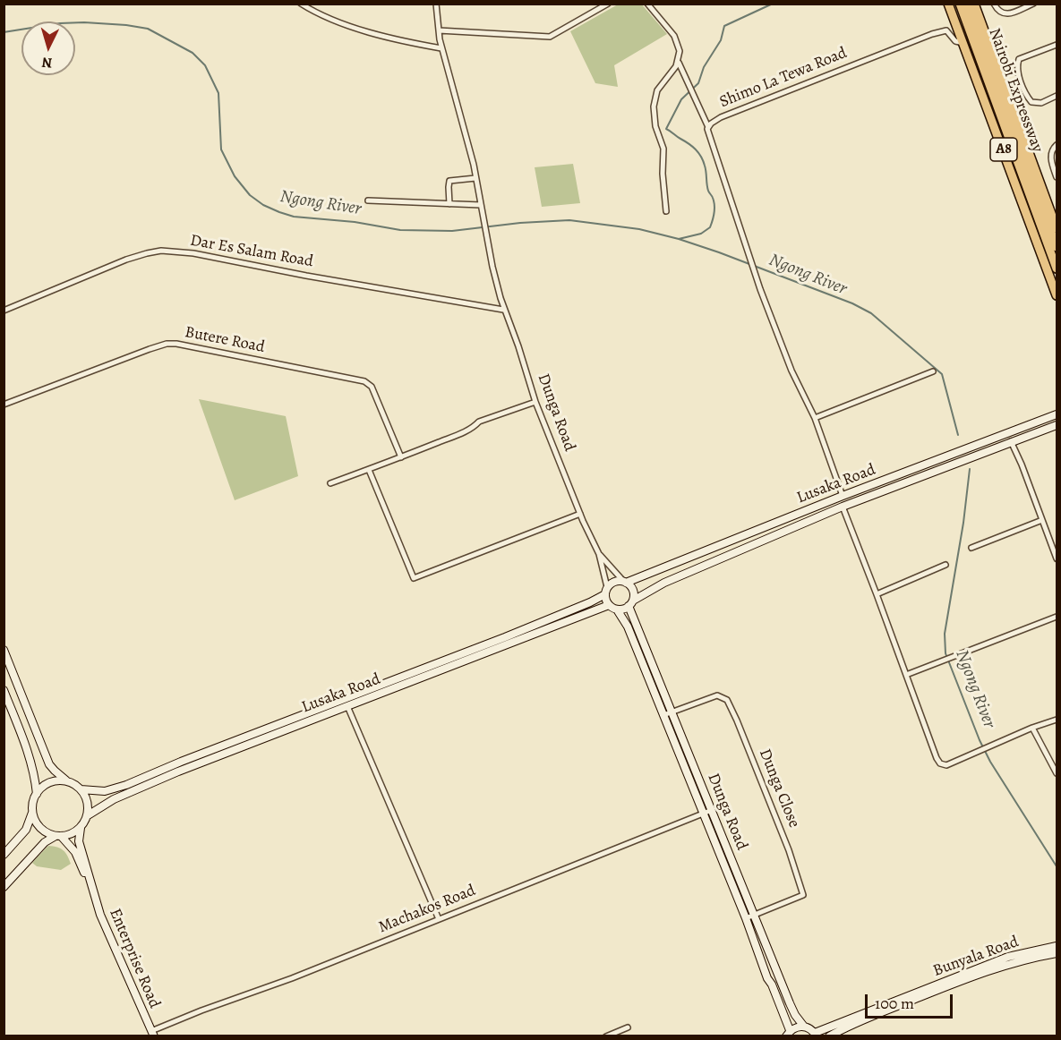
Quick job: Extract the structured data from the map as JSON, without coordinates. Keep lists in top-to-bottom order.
{
  "streets": {
    "highway": ["Nairobi Expressway", "A8"],
    "main road": [
      "Dunga Road",
      "Lusaka Road",
      "Bunyala Road",
      "Enterprise Road"
    ],
    "street": [
      "Shimo La Tewa Road",
      "Dar Es Salam Road",
      "Butere Road",
      "Dunga Close",
      "Machakos Road"
    ]
  },
  "crossings": [
    ["Shimo La Tewa Road", "A8"],
    ["Shimo La Tewa Road", "Lusaka Road"],
    ["Dar Es Salam Road", "Dunga Road"],
    ["Dunga Road", "Lusaka Road"],
    ["Dunga Road", "Dunga Close"],
    ["Dunga Road", "Machakos Road"],
    ["Lusaka Road", "Enterprise Road"],
    ["Machakos Road", "Enterprise Road"]
  ],
  "water": ["Ngong River"],
  "scale_bar": "100 m",
  "north": "bottom"
}
